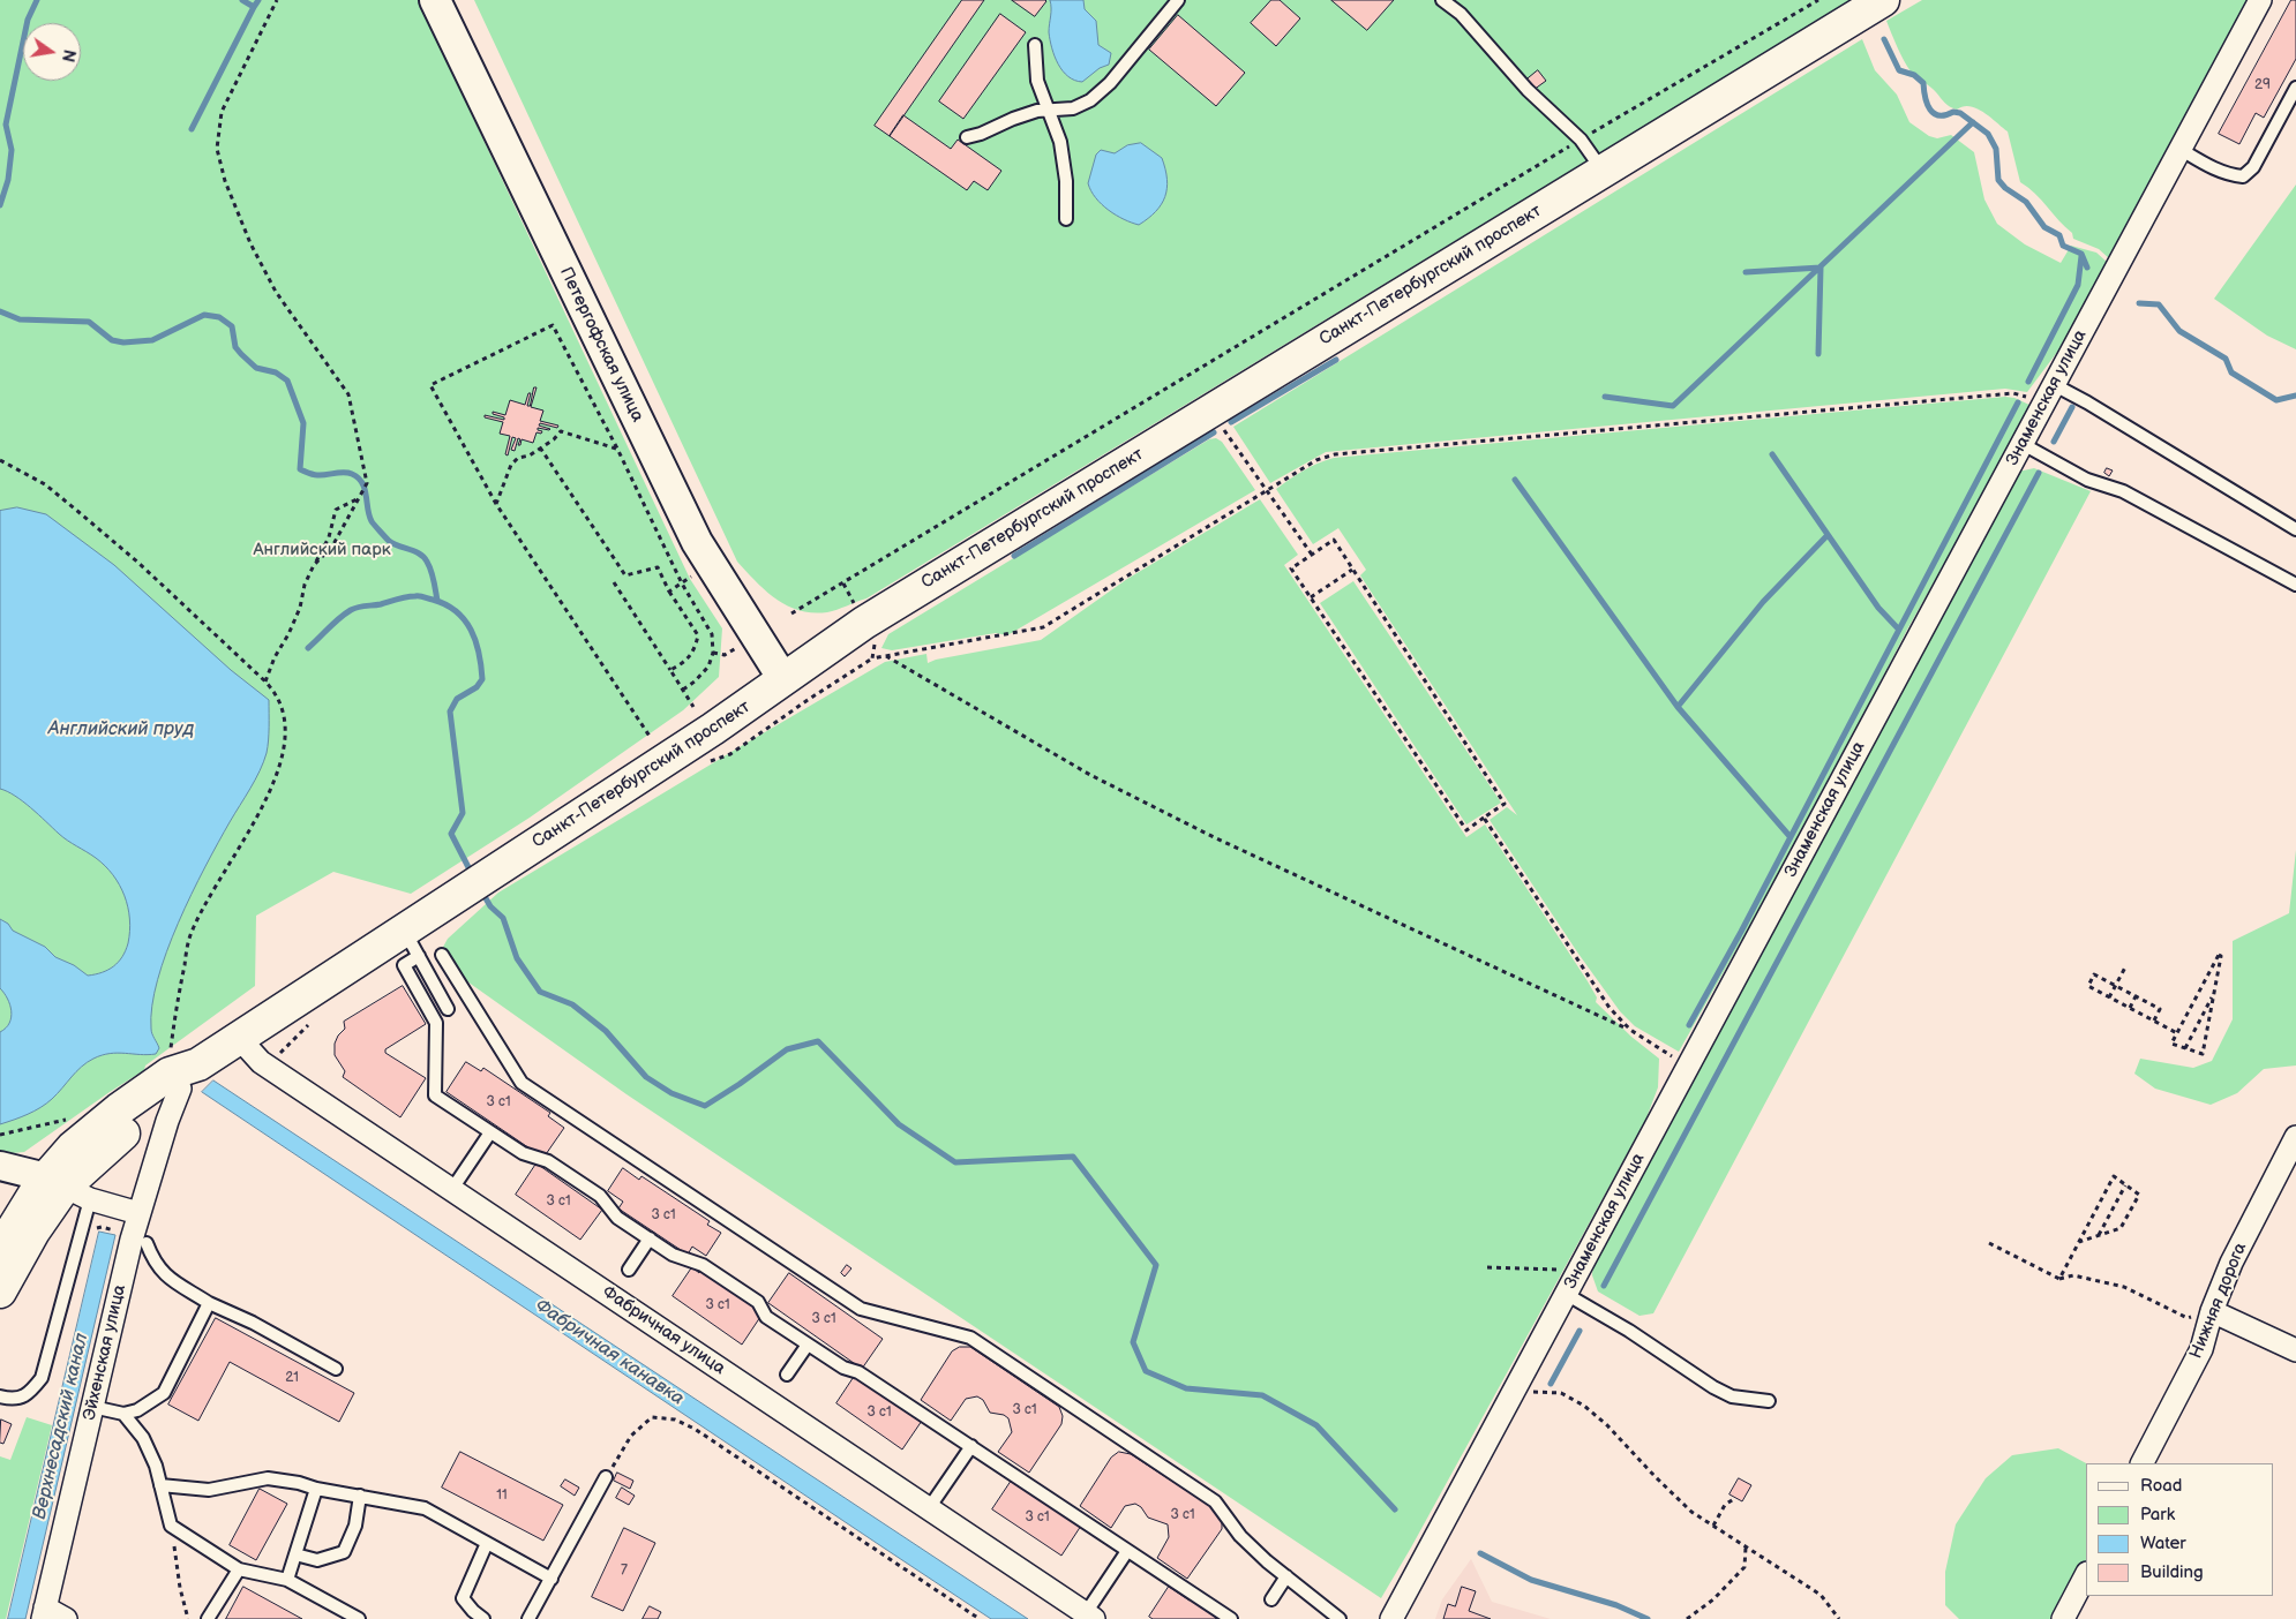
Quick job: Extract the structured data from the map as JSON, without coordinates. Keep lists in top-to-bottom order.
{
  "streets": {
    "main road": ["Санкт-Петербургский проспект", "Петергофская улица"],
    "street": [
      "Знаменская улица",
      "Нижняя дорога",
      "Фабричная улица",
      "Эйхенская улица"
    ]
  },
  "crossings": [
    ["Санкт-Петербургский проспект", "Петергофская улица"],
    ["Санкт-Петербургский проспект", "Фабричная улица"],
    ["Санкт-Петербургский проспект", "Эйхенская улица"]
  ],
  "water": ["Английский пруд", "Фабричная канавка", "Верхнесадский канал"],
  "parks": ["Английский парк"],
  "house_numbers": [
    "29",
    "3 с1",
    "3 с1",
    "3 с1",
    "3 с1",
    "3 с1",
    "21",
    "3 с1",
    "3 с1",
    "11",
    "3 с1",
    "3 с1",
    "7"
  ],
  "legend": [
    "Road",
    "Park",
    "Water",
    "Building"
  ],
  "north": "right"
}
